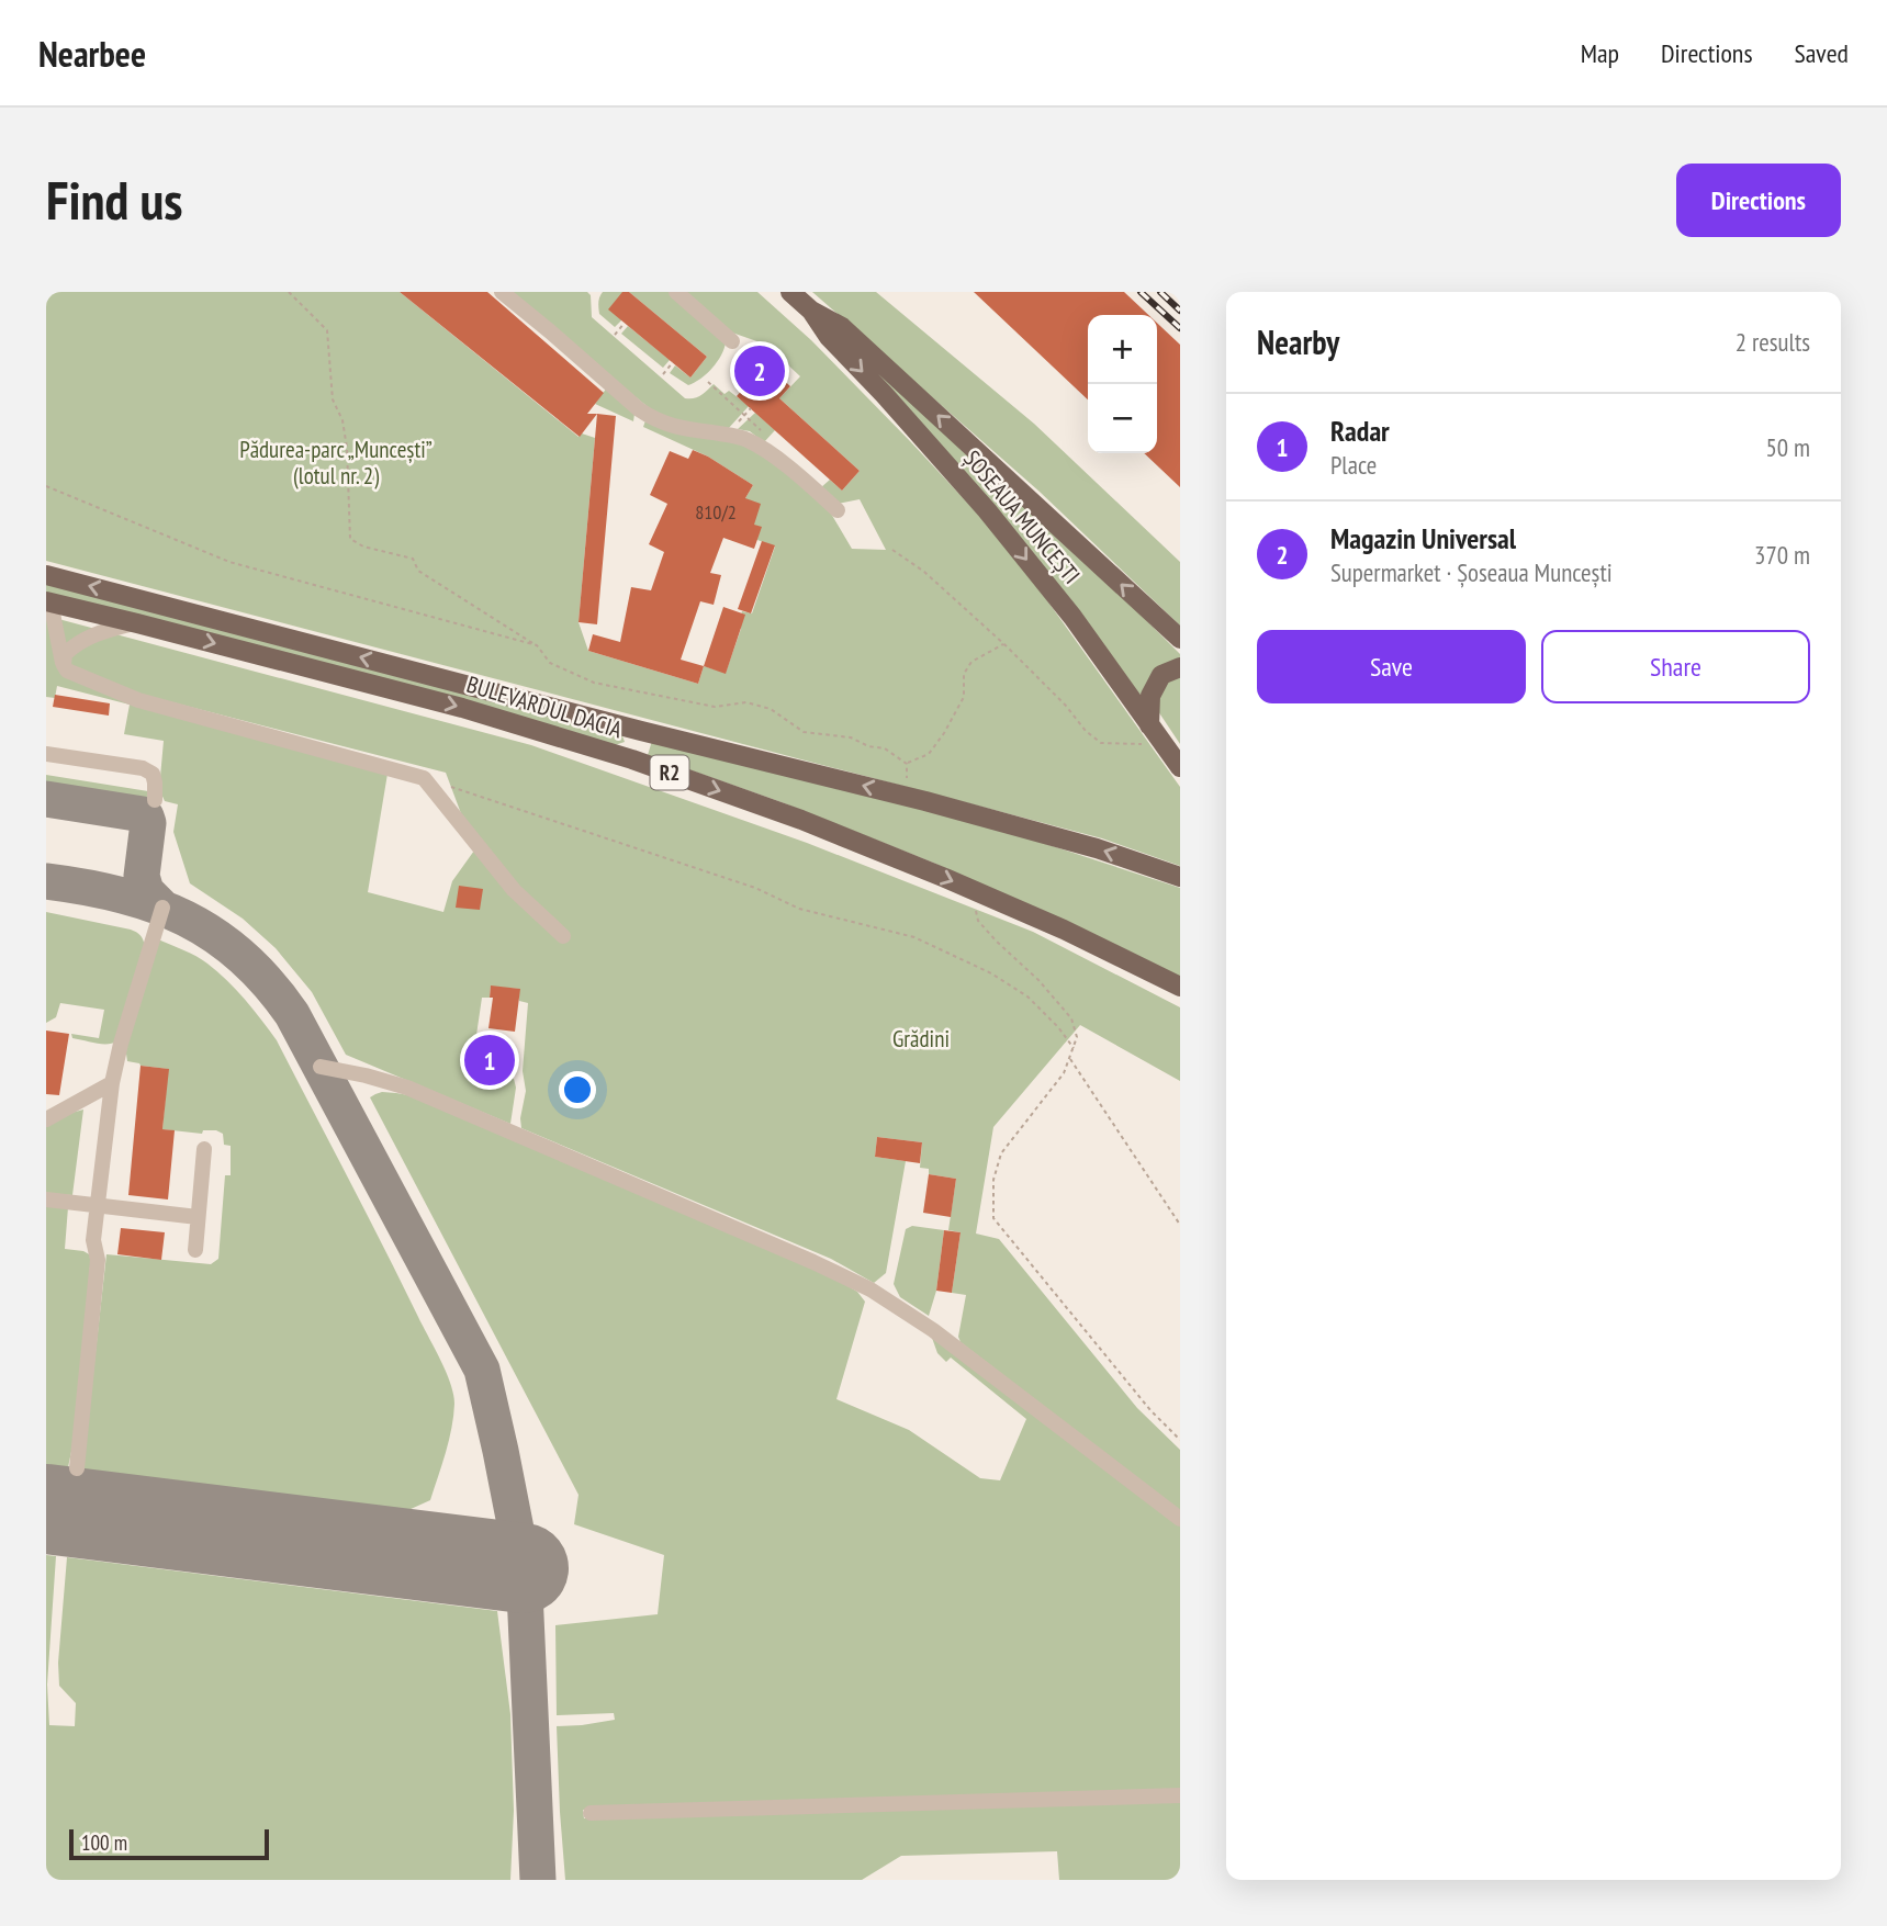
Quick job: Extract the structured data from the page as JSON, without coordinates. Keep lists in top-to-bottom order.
{
  "streets": {
    "main road": ["ȘOSEAUA MUNCEȘTI", "BULEVARDUL DACIA", "R2"]
  },
  "parks": ["Pădurea-parc „Muncești” (lotul nr. 2)", "Grădini"],
  "house_numbers": ["810/2"],
  "scale_bar": "100 m",
  "page": {
    "header": "Nearbee",
    "nav": ["Map", "Directions", "Saved"],
    "buttons": [
      "Directions",
      ["Save", "Share"]
    ],
    "title": "Find us",
    "heading": ["Nearby", "2 results"],
    "map_buttons": ["+", "−"],
    "pins": ["2", "1"],
    "list": [
      {
        "mark": "1",
        "name": "Radar",
        "note": "Place",
        "value": "50 m"
      },
      {
        "mark": "2",
        "name": "Magazin Universal",
        "note": "Supermarket · Șoseaua Muncești",
        "value": "370 m"
      }
    ],
    "scale": "100 m"
  }
}
